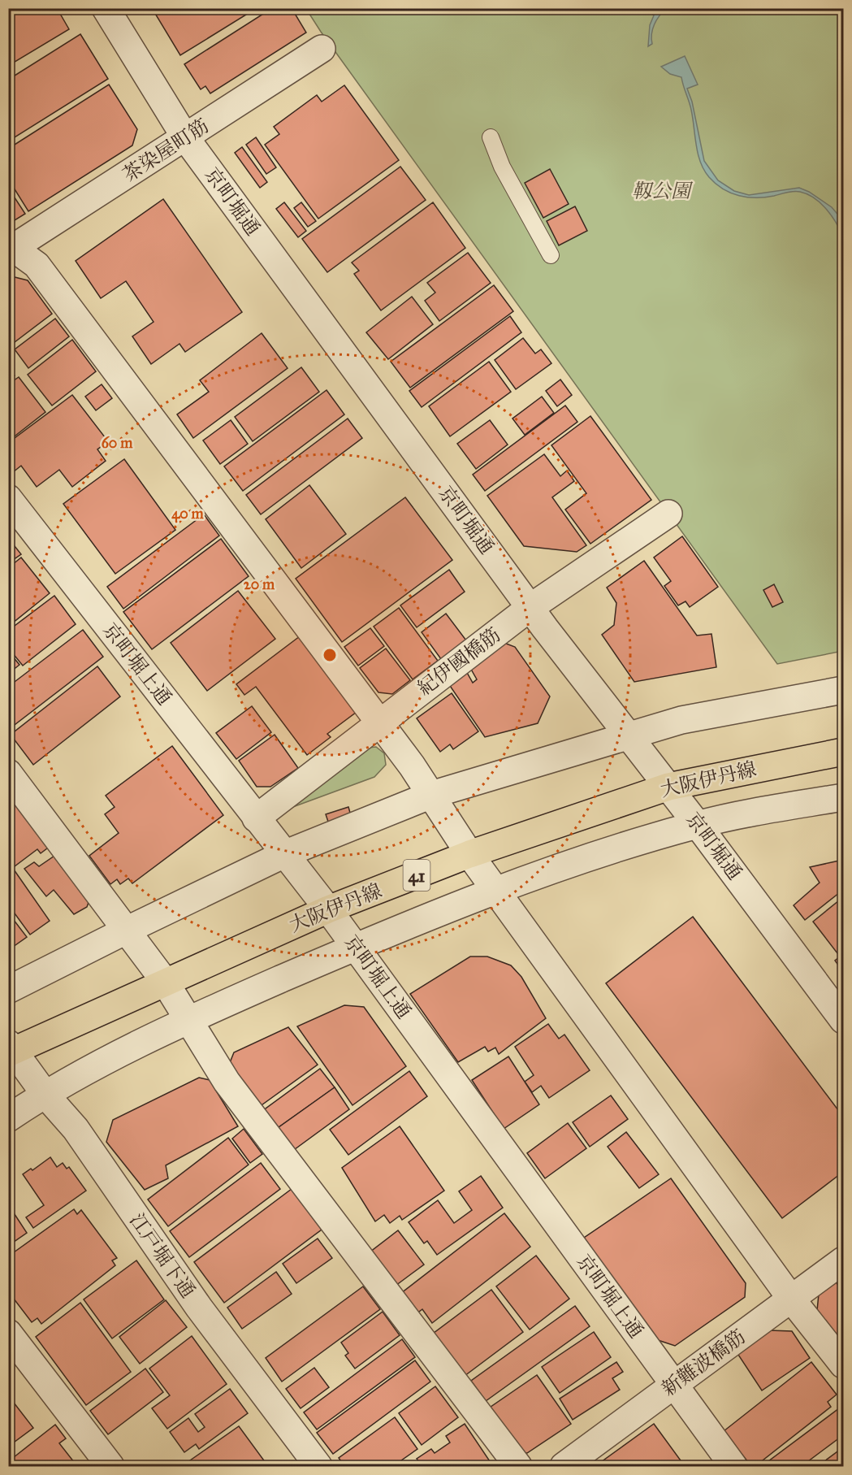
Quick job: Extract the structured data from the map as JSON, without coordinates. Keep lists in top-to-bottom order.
{
  "streets": {
    "main road": ["大阪伊丹線", "41"],
    "street": [
      "茶染屋町筋",
      "京町堀通",
      "紀伊國橋筋",
      "京町堀上通",
      "江戸堀下通",
      "新難波橋筋"
    ]
  },
  "crossings": [
    ["茶染屋町筋", "京町堀通"],
    ["京町堀通", "紀伊國橋筋"],
    ["京町堀通", "大阪伊丹線"],
    ["紀伊國橋筋", "京町堀上通"],
    ["京町堀上通", "大阪伊丹線"],
    ["京町堀上通", "新難波橋筋"],
    ["大阪伊丹線", "江戸堀下通"]
  ],
  "parks": ["靱公園"],
  "rings": ["60 m", "40 m", "20 m"]
}
